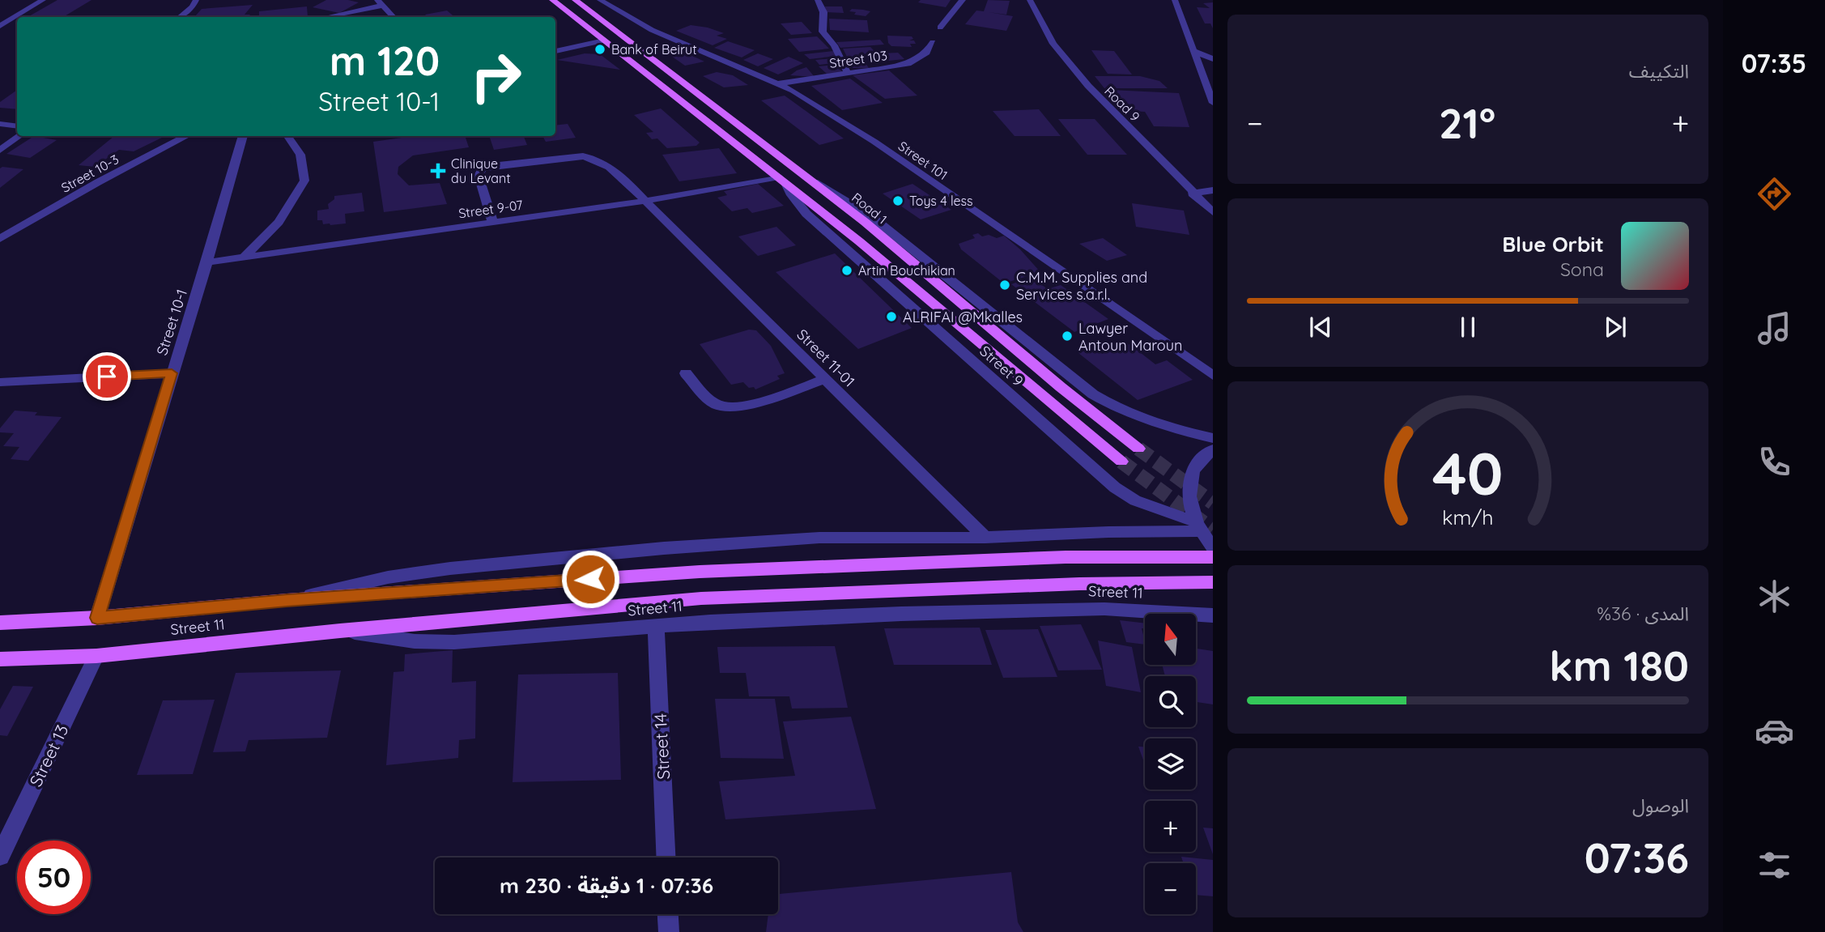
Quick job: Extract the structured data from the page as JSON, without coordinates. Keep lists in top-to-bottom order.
{
  "streets": {
    "main road": ["Road 1", "Street 9", "Street 11"],
    "street": [
      "Street 103",
      "Road 9",
      "Street 101",
      "Street 10-3",
      "Street 9-07",
      "Street 10-1",
      "Street 11-01",
      "Street 14",
      "Street 13"
    ]
  },
  "crossings": [
    ["Street 103", "Street 101"],
    ["Street 9-07", "Street 10-1"],
    ["Street 9-07", "Street 11-01"],
    ["Street 9-07", "Street 9"],
    ["Street 10-1", "Street 11"],
    ["Street 11-01", "Street 11"],
    ["Street 9", "Street 11"],
    ["Street 11", "Street 14"],
    ["Street 11", "Street 13"]
  ],
  "places": {
    "other": [
      "Bank of Beirut",
      "Toys 4 less",
      "Artin Bouchikian",
      "C.M.M. Supplies and Services s.a.r.l.",
      "ALRIFAI @Mkalles",
      "Lawyer Antoun Maroun"
    ],
    "health": ["Clinique du Levant"]
  },
  "north": "top",
  "page": {
    "tabs": "07:35",
    "tile": [
      "التكييف",
      ["المدى · 36%", "180 km"],
      ["الوصول", "07:36"]
    ],
    "turn": ["120 m", "Street 10-1"],
    "heat": ["−", "21°", "+"],
    "song": ["Blue Orbit", "Sona"],
    "map_buttons": ["+", "−"],
    "limit": "50",
    "trip": "07:36 · 1 دقيقة · 230 m",
    "gauge": ["40", "km/h"]
  }
}
